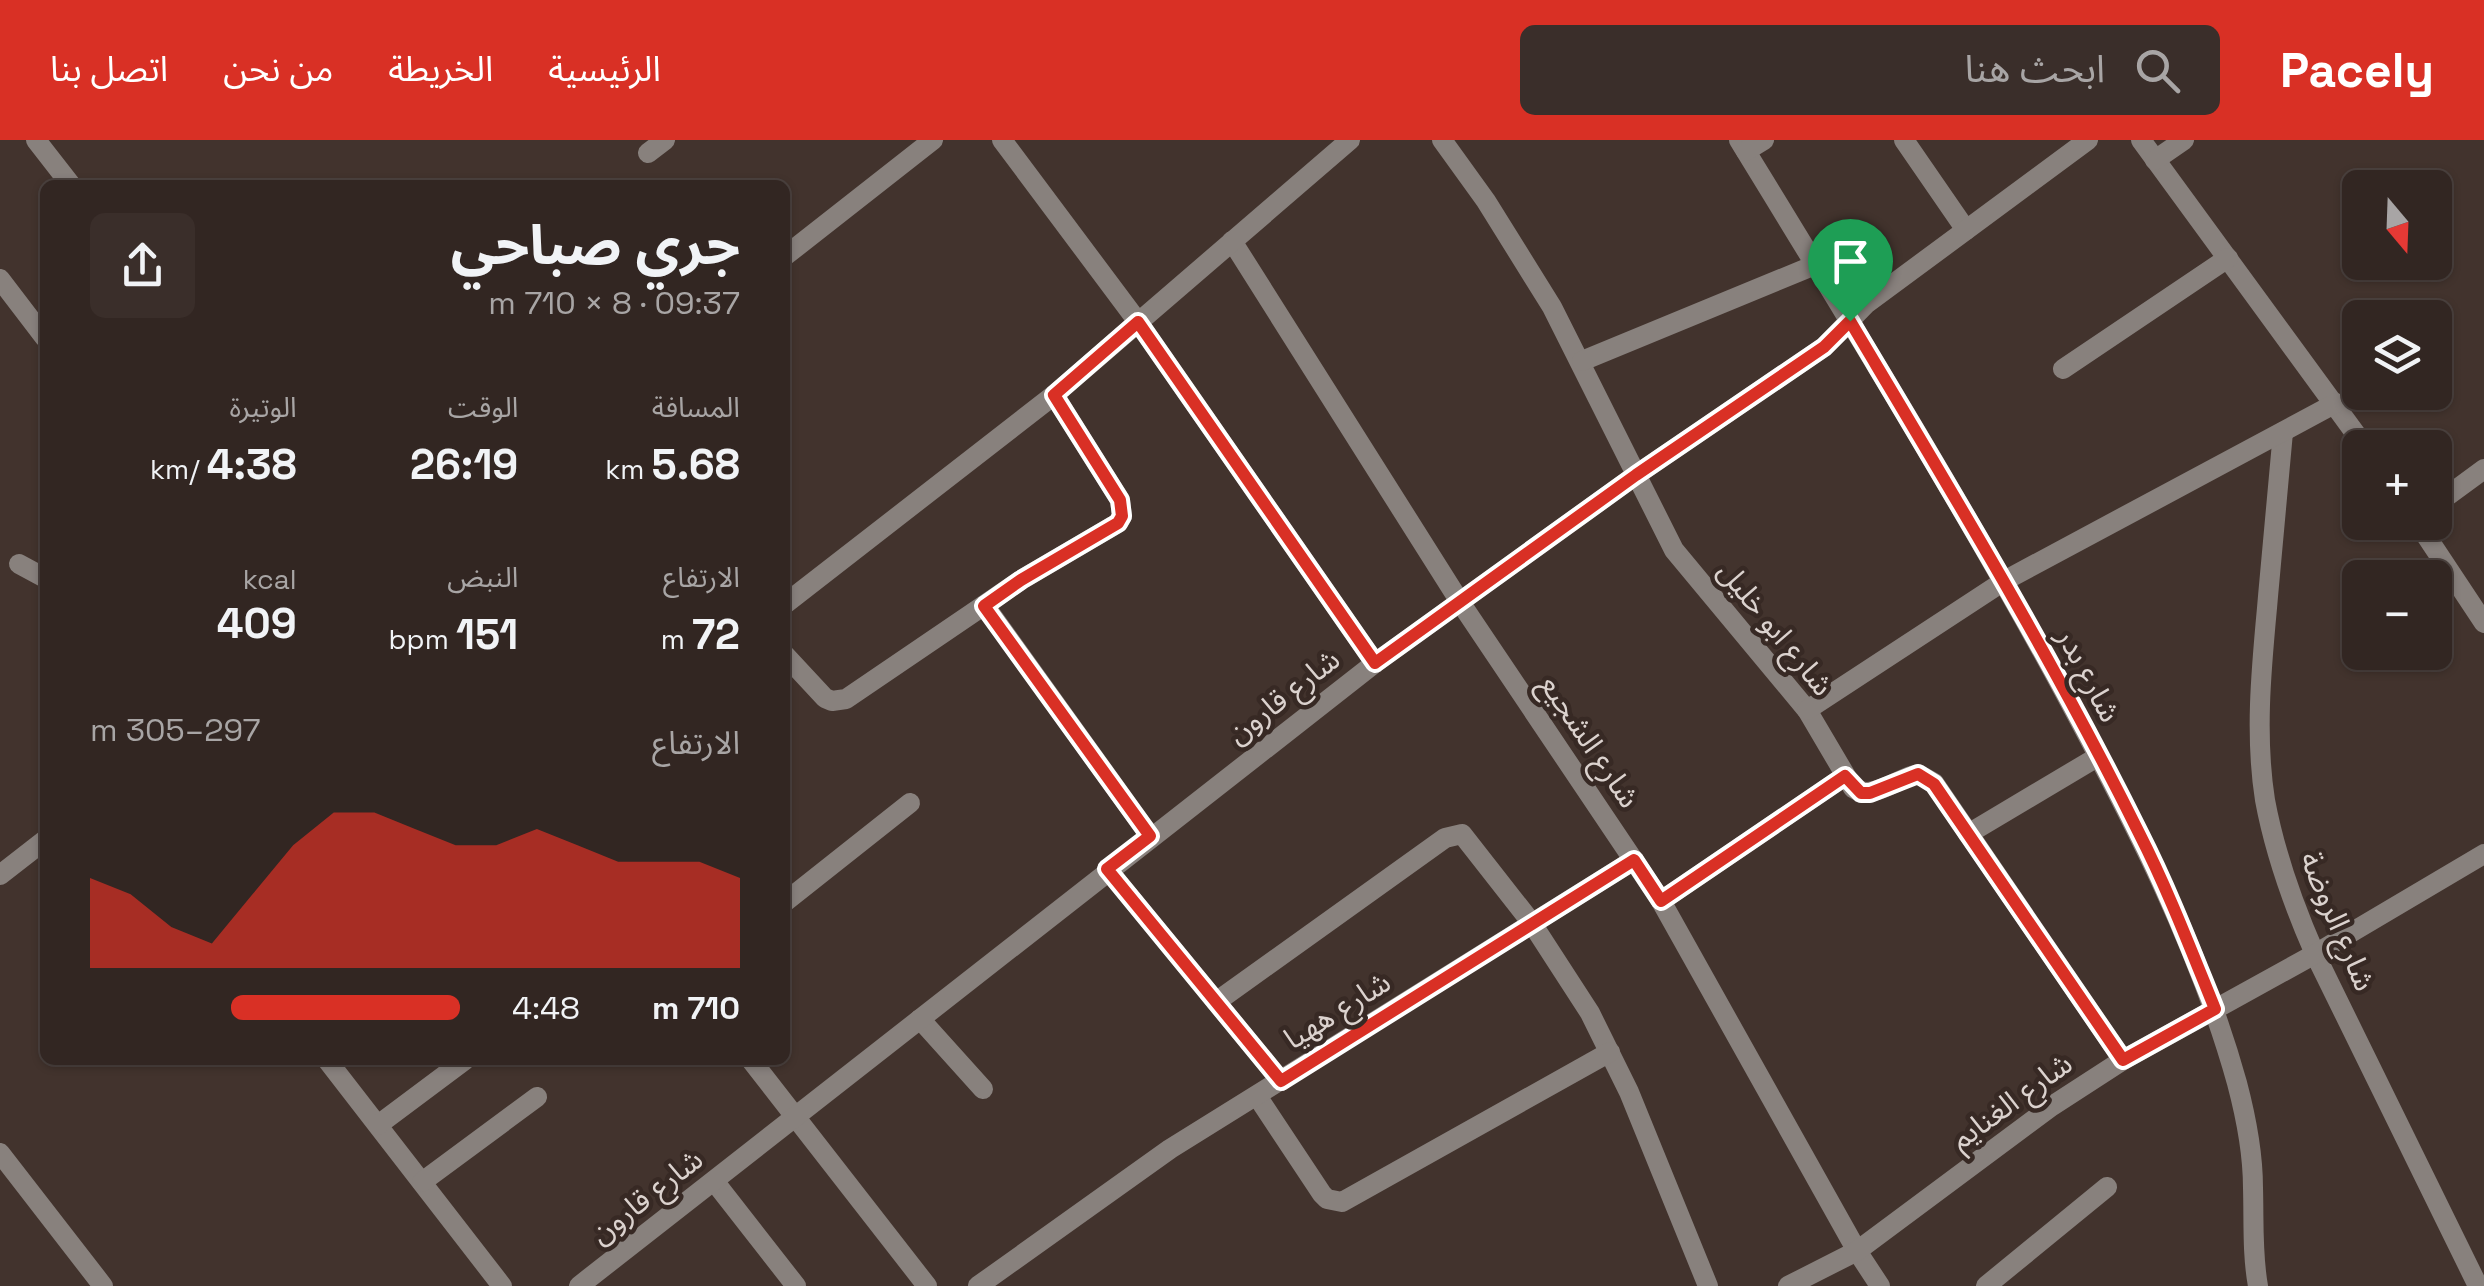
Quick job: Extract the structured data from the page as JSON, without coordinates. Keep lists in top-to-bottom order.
{
  "streets": {
    "street": [
      "شارع ابو خليل",
      "شارع بدر",
      "شارع قارون",
      "شارع الشجيع",
      "شارع الروضة",
      "شارع ههيا",
      "شارع الغنايم"
    ]
  },
  "crossings": [
    ["شارع ابو خليل", "شارع قارون"],
    ["شارع بدر", "شارع قارون"],
    ["شارع بدر", "شارع الغنايم"],
    ["شارع قارون", "شارع الشجيع"],
    ["شارع الشجيع", "شارع ههيا"],
    ["شارع الشجيع", "شارع الغنايم"],
    ["شارع الروضة", "شارع الغنايم"]
  ],
  "north": "bottom",
  "page": {
    "header": "Pacely",
    "search": "ابحث هنا",
    "nav": [
      "الرئيسية",
      "الخريطة",
      "من نحن",
      "اتصل بنا"
    ],
    "map_buttons": ["+", "−"],
    "heading": ["جري صباحي", "09:37 · 8 × 710 m"],
    "stats": [
      ["المسافة", "5.68 km"],
      ["الوقت", "26:19"],
      ["الوتيرة", "4:38 /km"],
      ["الارتفاع", "72 m"],
      ["النبض", "151 bpm"],
      ["kcal", "409"]
    ],
    "chart": ["الارتفاع", "297–305 m"],
    "list": [
      {
        "name": "710 m",
        "note": "4:48"
      }
    ]
  }
}
